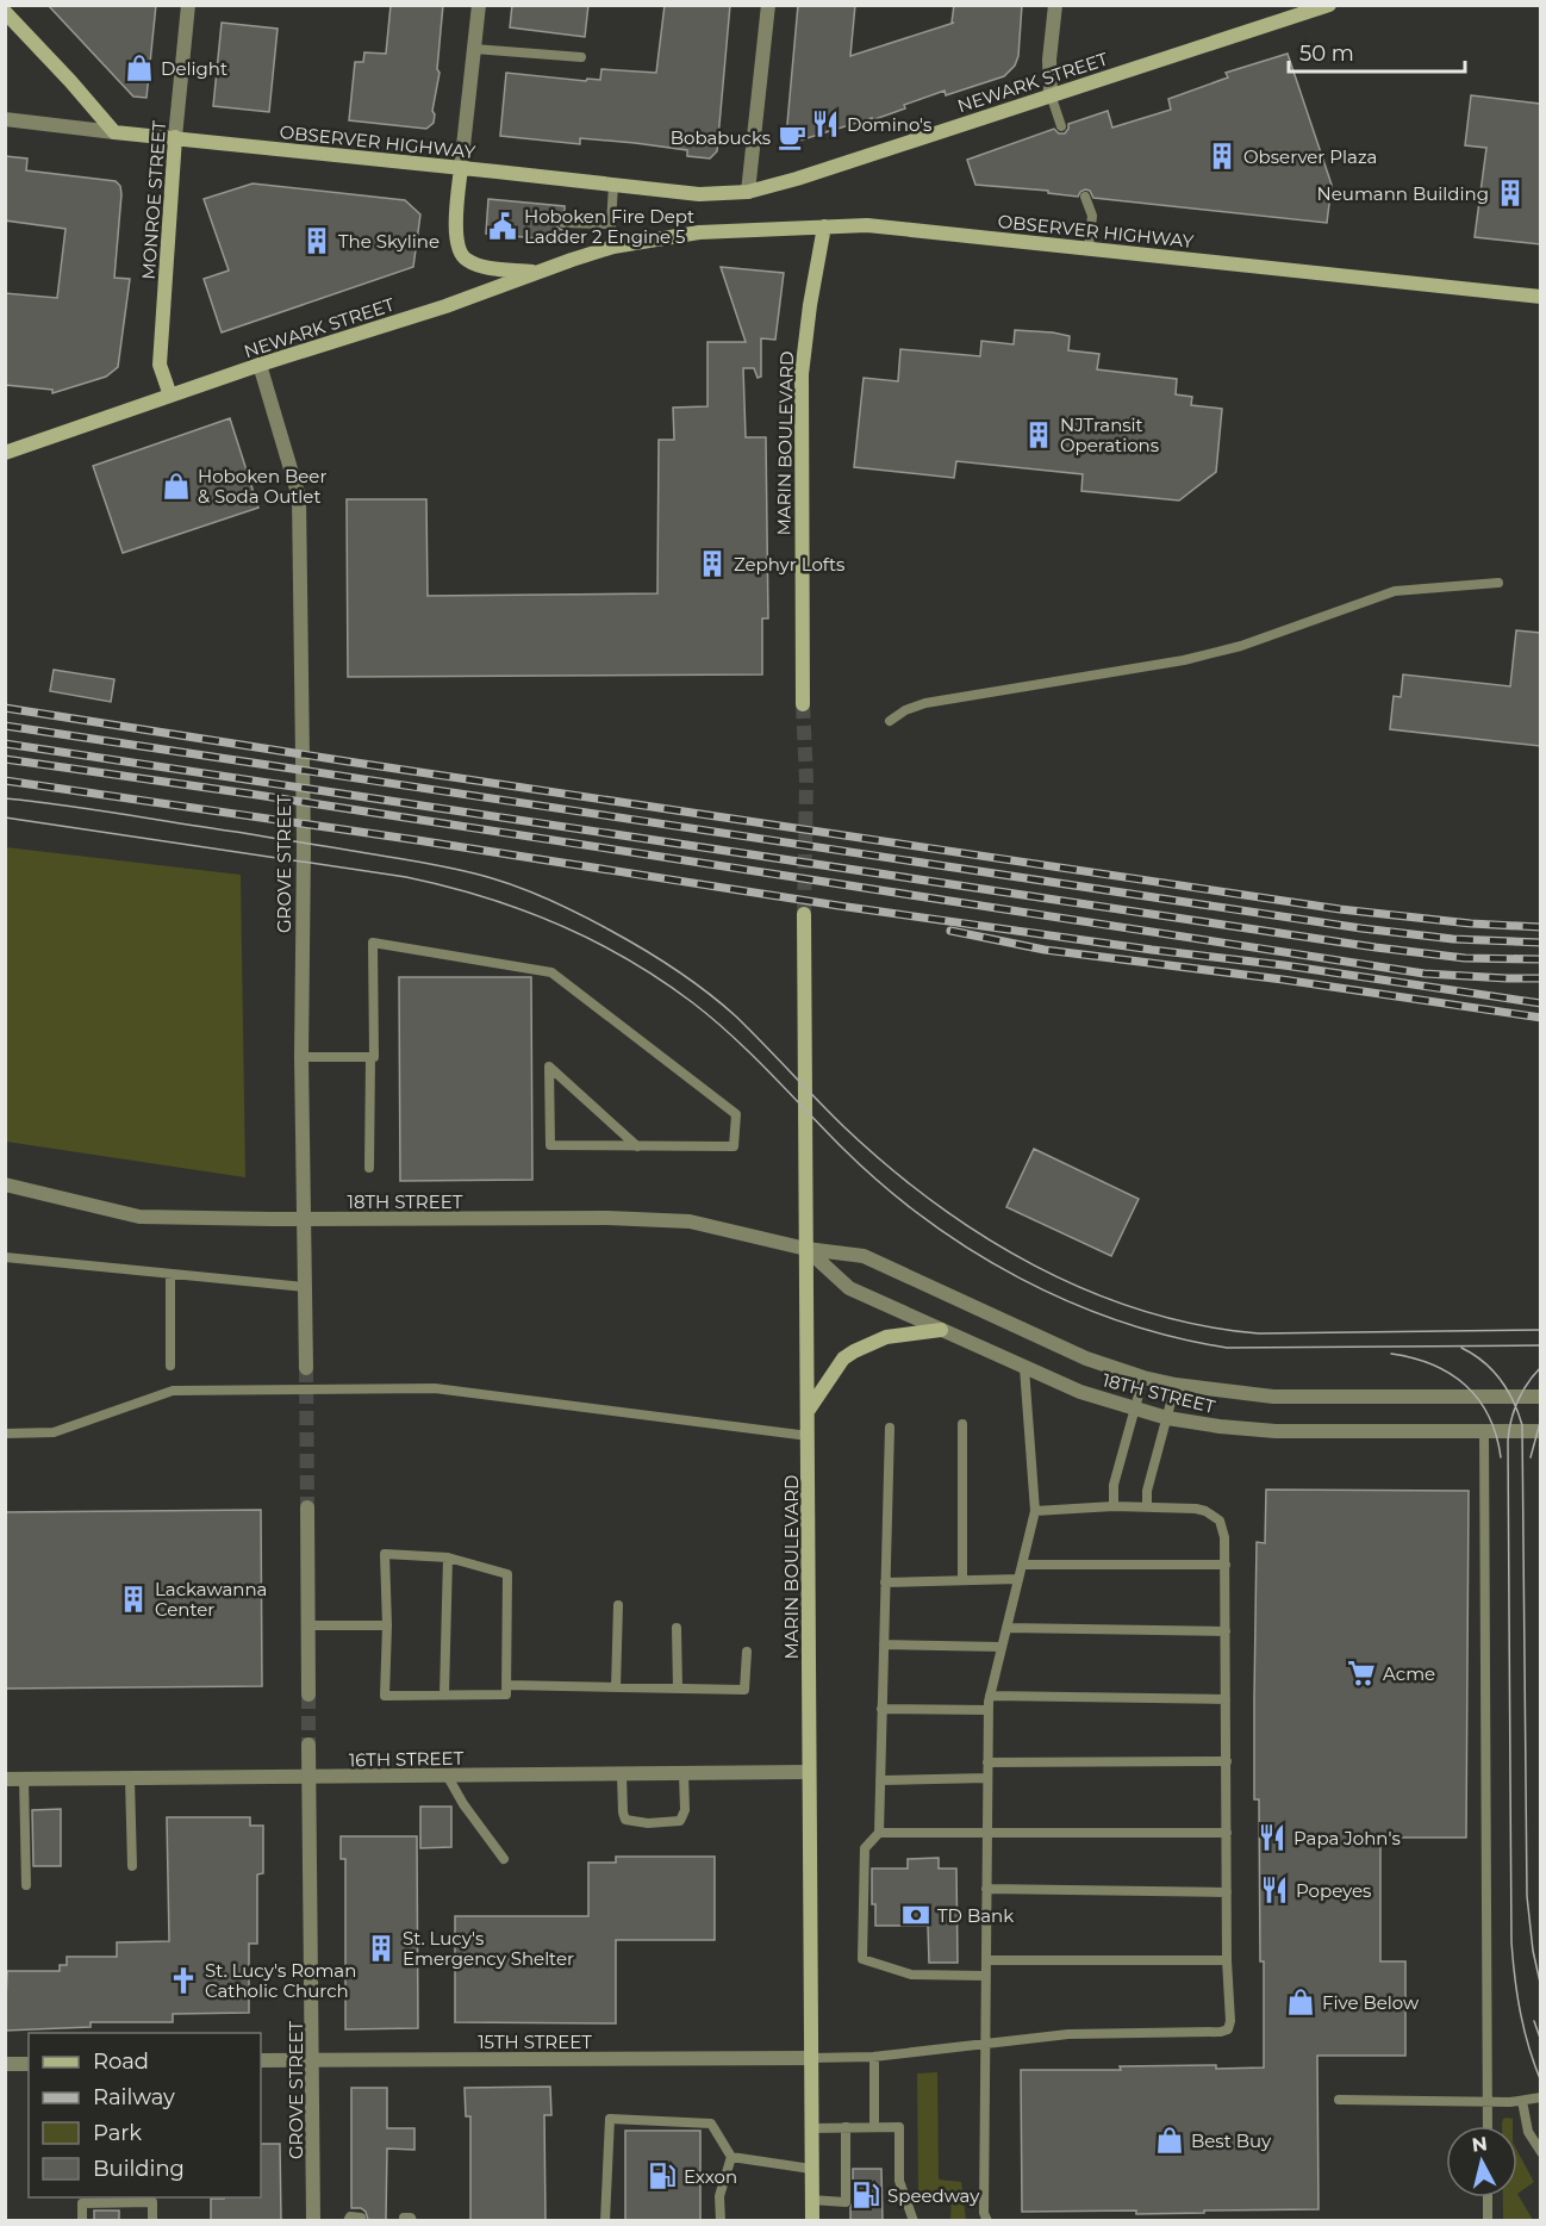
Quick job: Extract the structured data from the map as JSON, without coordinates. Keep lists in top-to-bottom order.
{
  "streets": {
    "main road": [
      "NEWARK STREET",
      "OBSERVER HIGHWAY",
      "MONROE STREET",
      "MARIN BOULEVARD"
    ],
    "street": [
      "GROVE STREET",
      "18TH STREET",
      "16TH STREET",
      "15TH STREET"
    ]
  },
  "crossings": [
    ["NEWARK STREET", "OBSERVER HIGHWAY"],
    ["NEWARK STREET", "MONROE STREET"],
    ["NEWARK STREET", "GROVE STREET"],
    ["OBSERVER HIGHWAY", "MONROE STREET"],
    ["OBSERVER HIGHWAY", "MARIN BOULEVARD"],
    ["MARIN BOULEVARD", "18TH STREET"],
    ["MARIN BOULEVARD", "16TH STREET"],
    ["MARIN BOULEVARD", "15TH STREET"],
    ["GROVE STREET", "18TH STREET"],
    ["GROVE STREET", "16TH STREET"],
    ["GROVE STREET", "15TH STREET"]
  ],
  "places": {
    "shop": [
      "Delight",
      "Hoboken Beer & Soda Outlet",
      "Five Below",
      "Best Buy"
    ],
    "restaurant": ["Domino's", "Papa John's", "Popeyes"],
    "cafe": ["Bobabucks"],
    "building": [
      "Observer Plaza",
      "Neumann Building",
      "The Skyline",
      "NJTransit Operations",
      "Zephyr Lofts",
      "Lackawanna Center",
      "St. Lucy's Emergency Shelter"
    ],
    "public building": ["Hoboken Fire Dept Ladder 2 Engine 5"],
    "supermarket": ["Acme"],
    "bank": ["TD Bank"],
    "church": ["St. Lucy's Roman Catholic Church"],
    "fuel station": ["Exxon", "Speedway"]
  },
  "legend": [
    "Road",
    "Railway",
    "Park",
    "Building"
  ],
  "scale_bar": "50 m",
  "north": "top"
}
